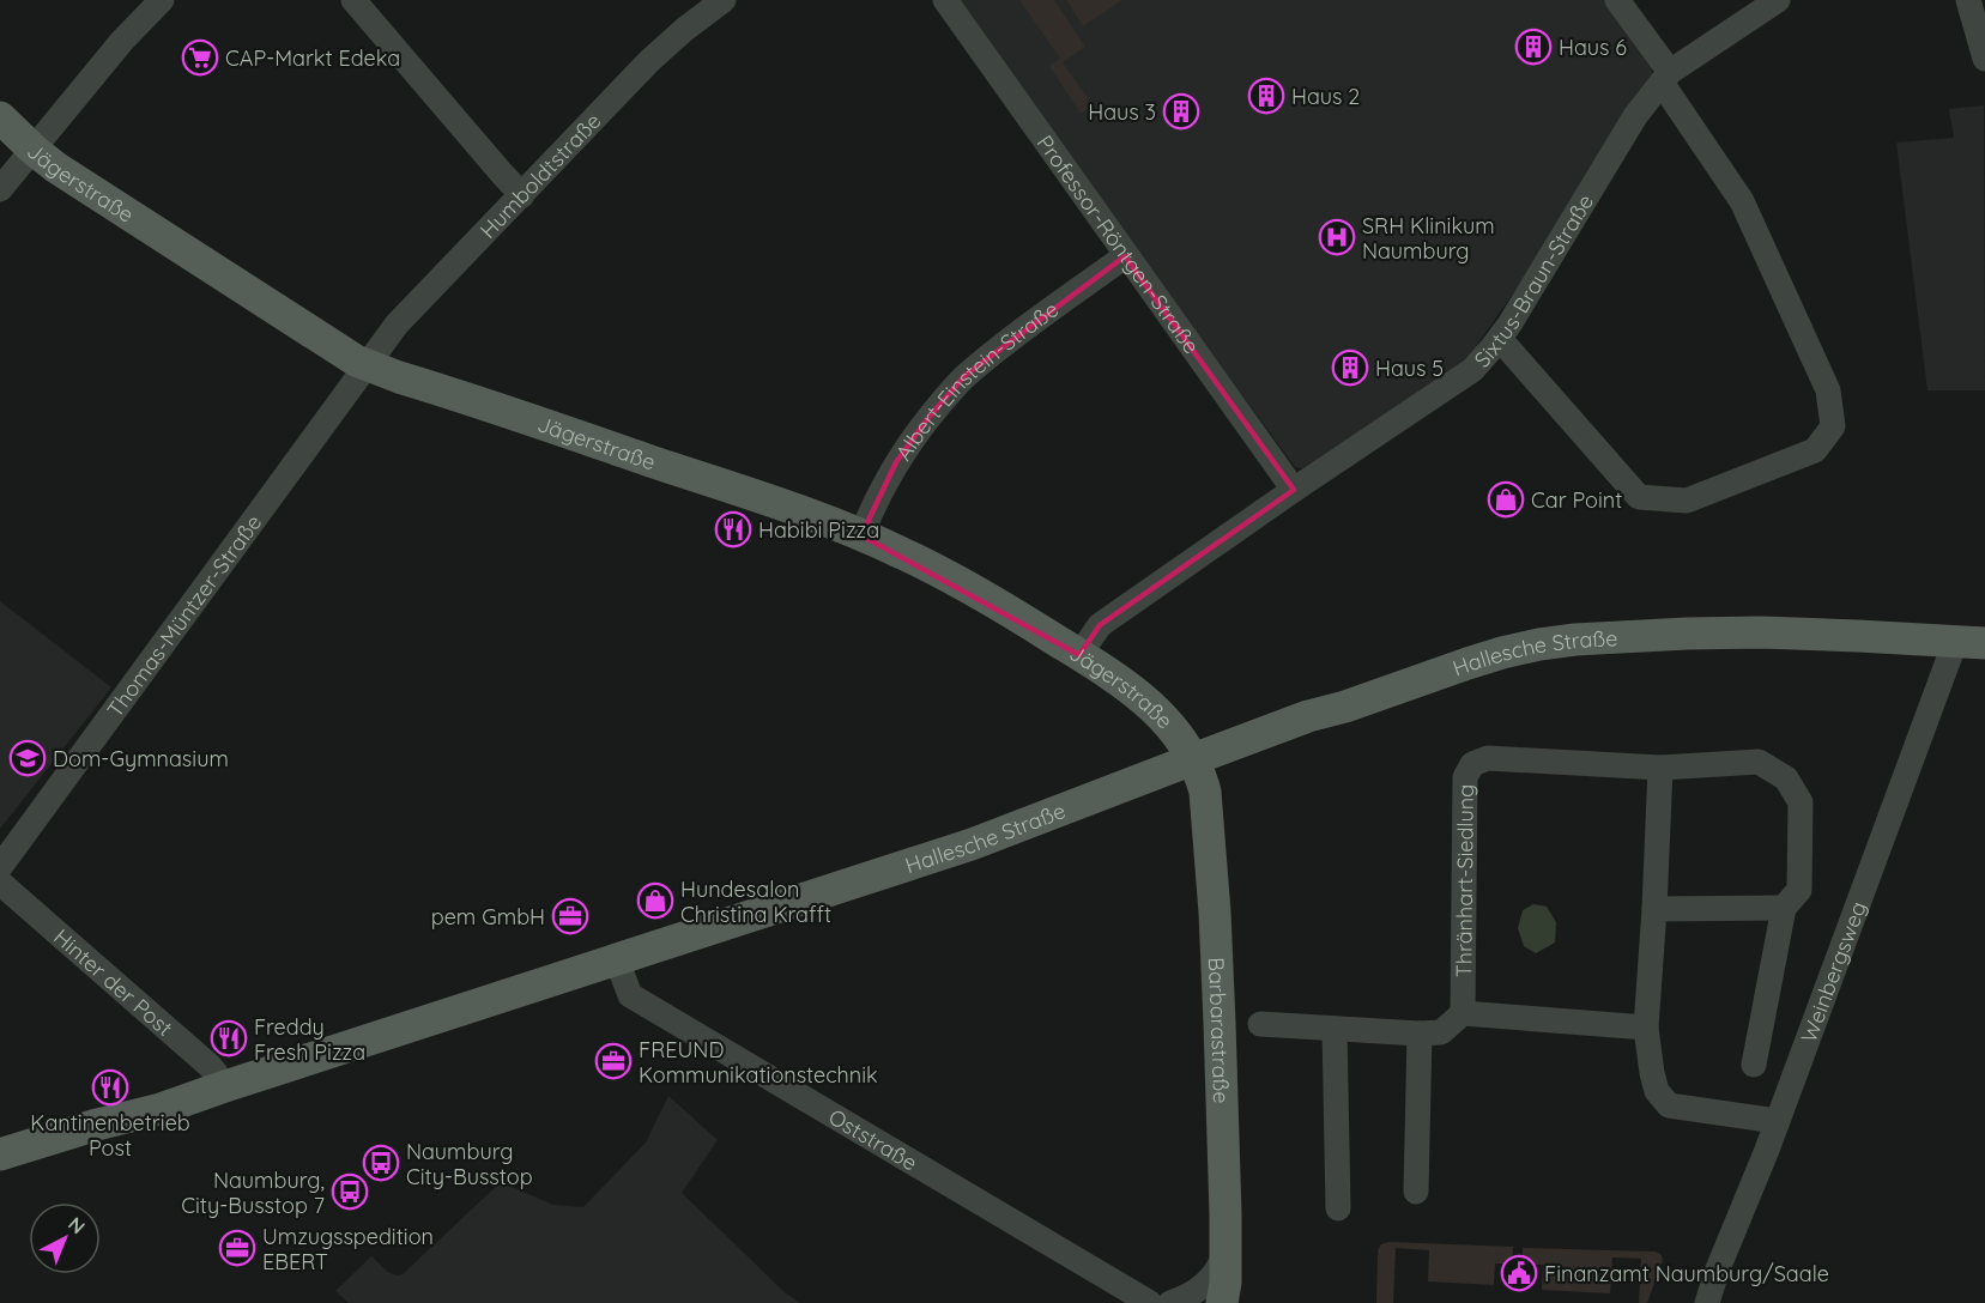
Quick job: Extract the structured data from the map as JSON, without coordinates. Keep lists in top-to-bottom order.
{
  "streets": {
    "main road": ["Jägerstraße", "Hallesche Straße", "Barbarastraße"],
    "street": [
      "Humboldtstraße",
      "Professor-Röntgen-Straße",
      "Sixtus-Braun-Straße",
      "Albert-Einstein-Straße",
      "Thomas-Müntzer-Straße",
      "Thränhart-Siedlung",
      "Weinbergsweg",
      "Hinter der Post",
      "Oststraße"
    ]
  },
  "crossings": [
    ["Humboldtstraße", "Jägerstraße"],
    ["Humboldtstraße", "Thomas-Müntzer-Straße"],
    ["Jägerstraße", "Sixtus-Braun-Straße"],
    ["Jägerstraße", "Albert-Einstein-Straße"],
    ["Jägerstraße", "Thomas-Müntzer-Straße"],
    ["Jägerstraße", "Hallesche Straße"],
    ["Jägerstraße", "Barbarastraße"],
    ["Professor-Röntgen-Straße", "Sixtus-Braun-Straße"],
    ["Professor-Röntgen-Straße", "Albert-Einstein-Straße"],
    ["Hallesche Straße", "Weinbergsweg"],
    ["Hallesche Straße", "Hinter der Post"],
    ["Hallesche Straße", "Barbarastraße"],
    ["Hallesche Straße", "Oststraße"]
  ],
  "places": {
    "building": [
      "Haus 6",
      "Haus 2",
      "Haus 3",
      "Haus 5"
    ],
    "supermarket": ["CAP-Markt Edeka"],
    "hospital": ["SRH Klinikum Naumburg"],
    "shop": ["Car Point", "Hundesalon Christina Krafft"],
    "restaurant": ["Habibi Pizza", "Freddy Fresh Pizza", "Kantinenbetrieb Post"],
    "school or university": ["Dom-Gymnasium"],
    "office": ["pem GmbH", "FREUND Kommunikationstechnik", "Umzugsspedition EBERT"],
    "bus stop": ["Naumburg City-Busstop", "Naumburg, City-Busstop 7"],
    "public building": ["Finanzamt Naumburg/Saale"]
  },
  "north": "top right"
}
